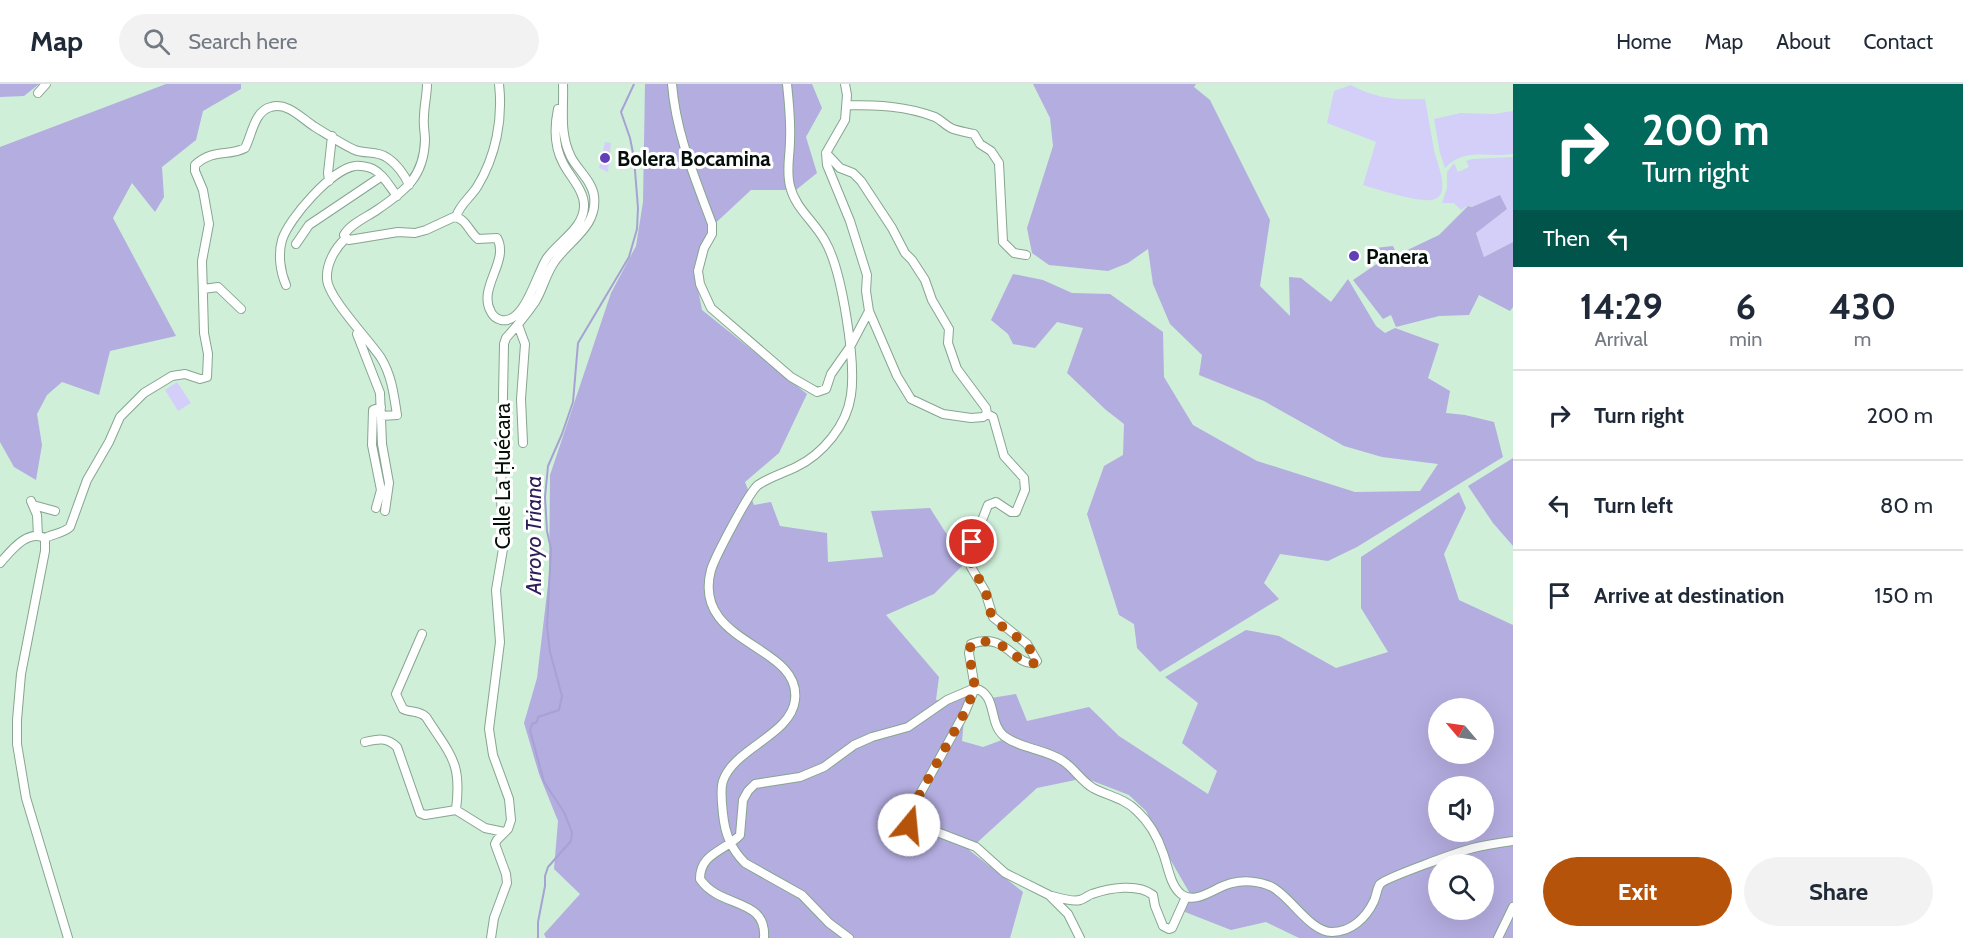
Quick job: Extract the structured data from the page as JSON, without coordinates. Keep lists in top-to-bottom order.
{
  "streets": {
    "street": ["Calle La Ḥuécara"]
  },
  "water": ["Arroyo Triana"],
  "places": ["Bolera Bocamina", "Panera"],
  "north": "top left",
  "page": {
    "header": "Map",
    "search": "Search here",
    "nav": [
      "Home",
      "Map",
      "About",
      "Contact"
    ],
    "turn": ["200 m", "Turn right"],
    "then": "Then",
    "eta": [
      "14:29",
      "Arrival",
      "6",
      "min",
      "430",
      "m"
    ],
    "list": [
      {
        "name": "Turn right",
        "value": "200 m"
      },
      {
        "name": "Turn left",
        "value": "80 m"
      },
      {
        "name": "Arrive at destination",
        "value": "150 m"
      }
    ],
    "buttons": ["Exit", "Share"]
  }
}
